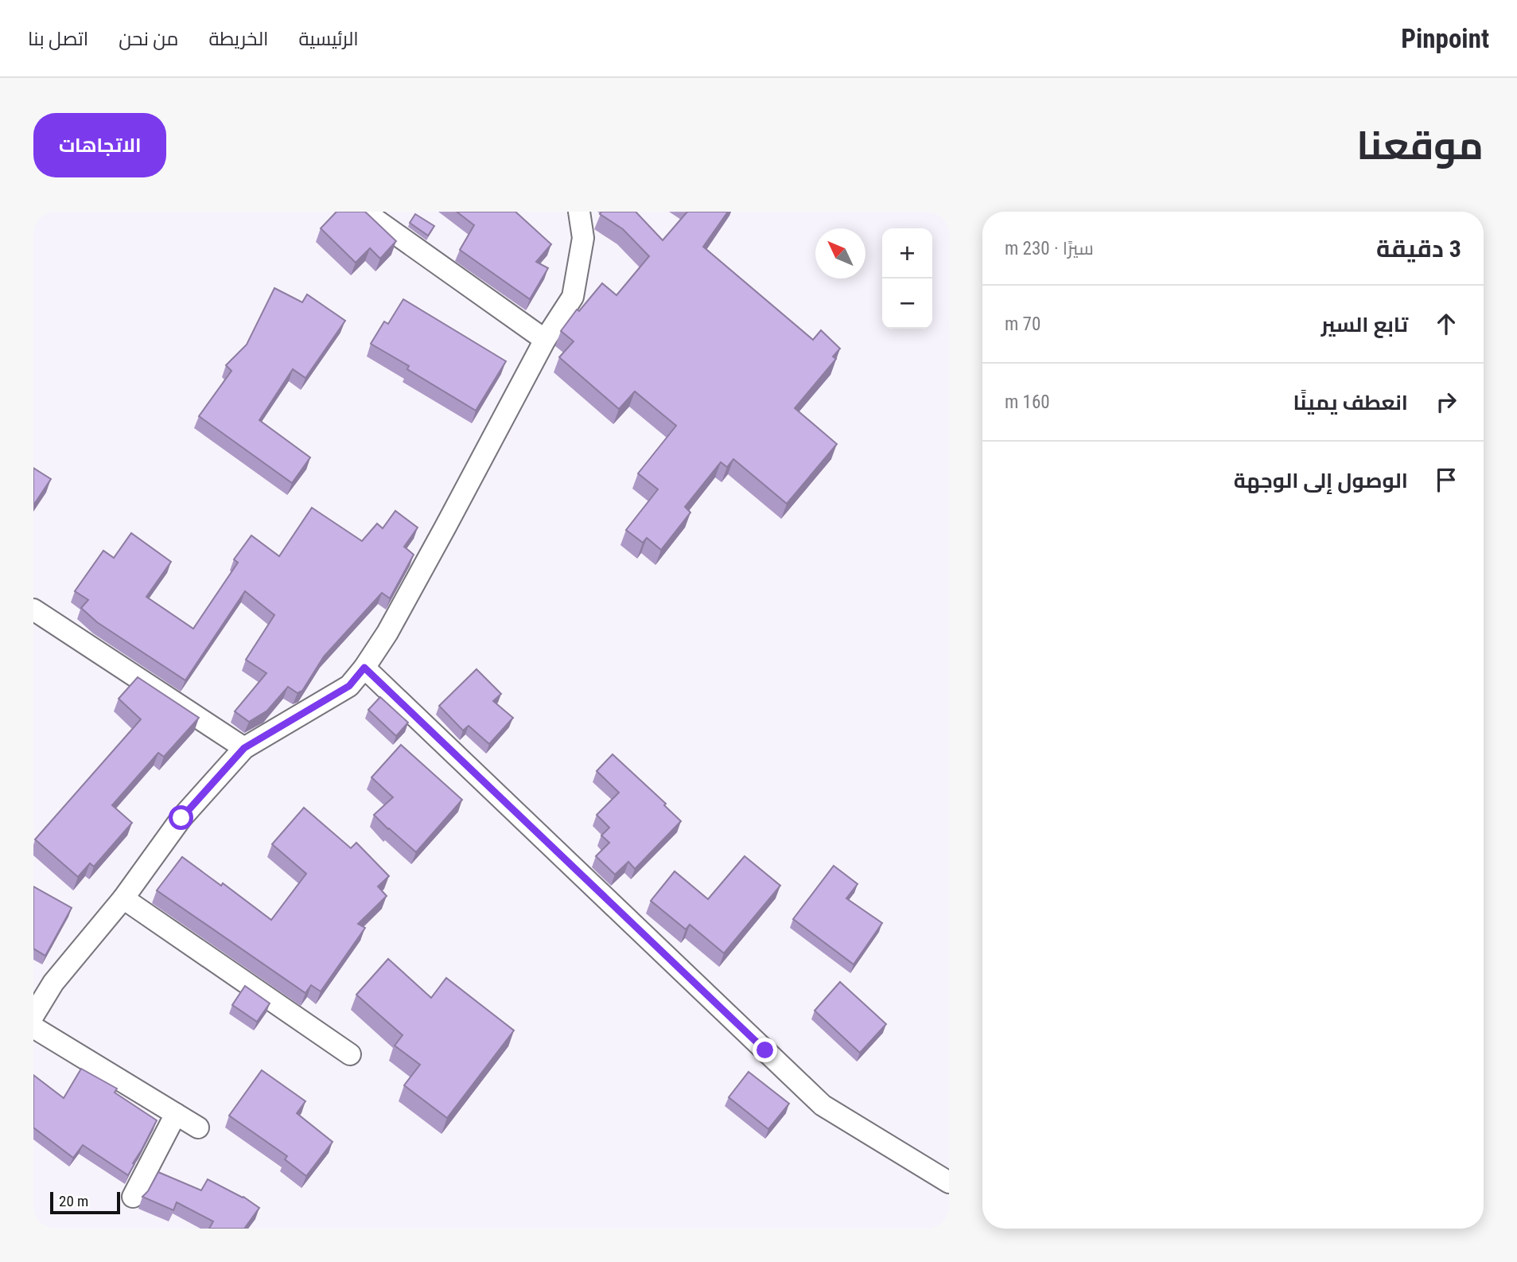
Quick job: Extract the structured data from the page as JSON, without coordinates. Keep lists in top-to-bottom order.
{
  "scale_bar": "20 m",
  "north": "top left",
  "page": {
    "header": "Pinpoint",
    "nav": [
      "الرئيسية",
      "الخريطة",
      "من نحن",
      "اتصل بنا"
    ],
    "title": "موقعنا",
    "buttons": "الاتجاهات",
    "heading": ["3 دقيقة", "سيرًا · 230 m"],
    "map_buttons": ["+", "−"],
    "list": [
      ["تابع السير", "70 m"],
      ["انعطف يمينًا", "160 m"],
      "الوصول إلى الوجهة"
    ],
    "scale": "20 m"
  }
}
